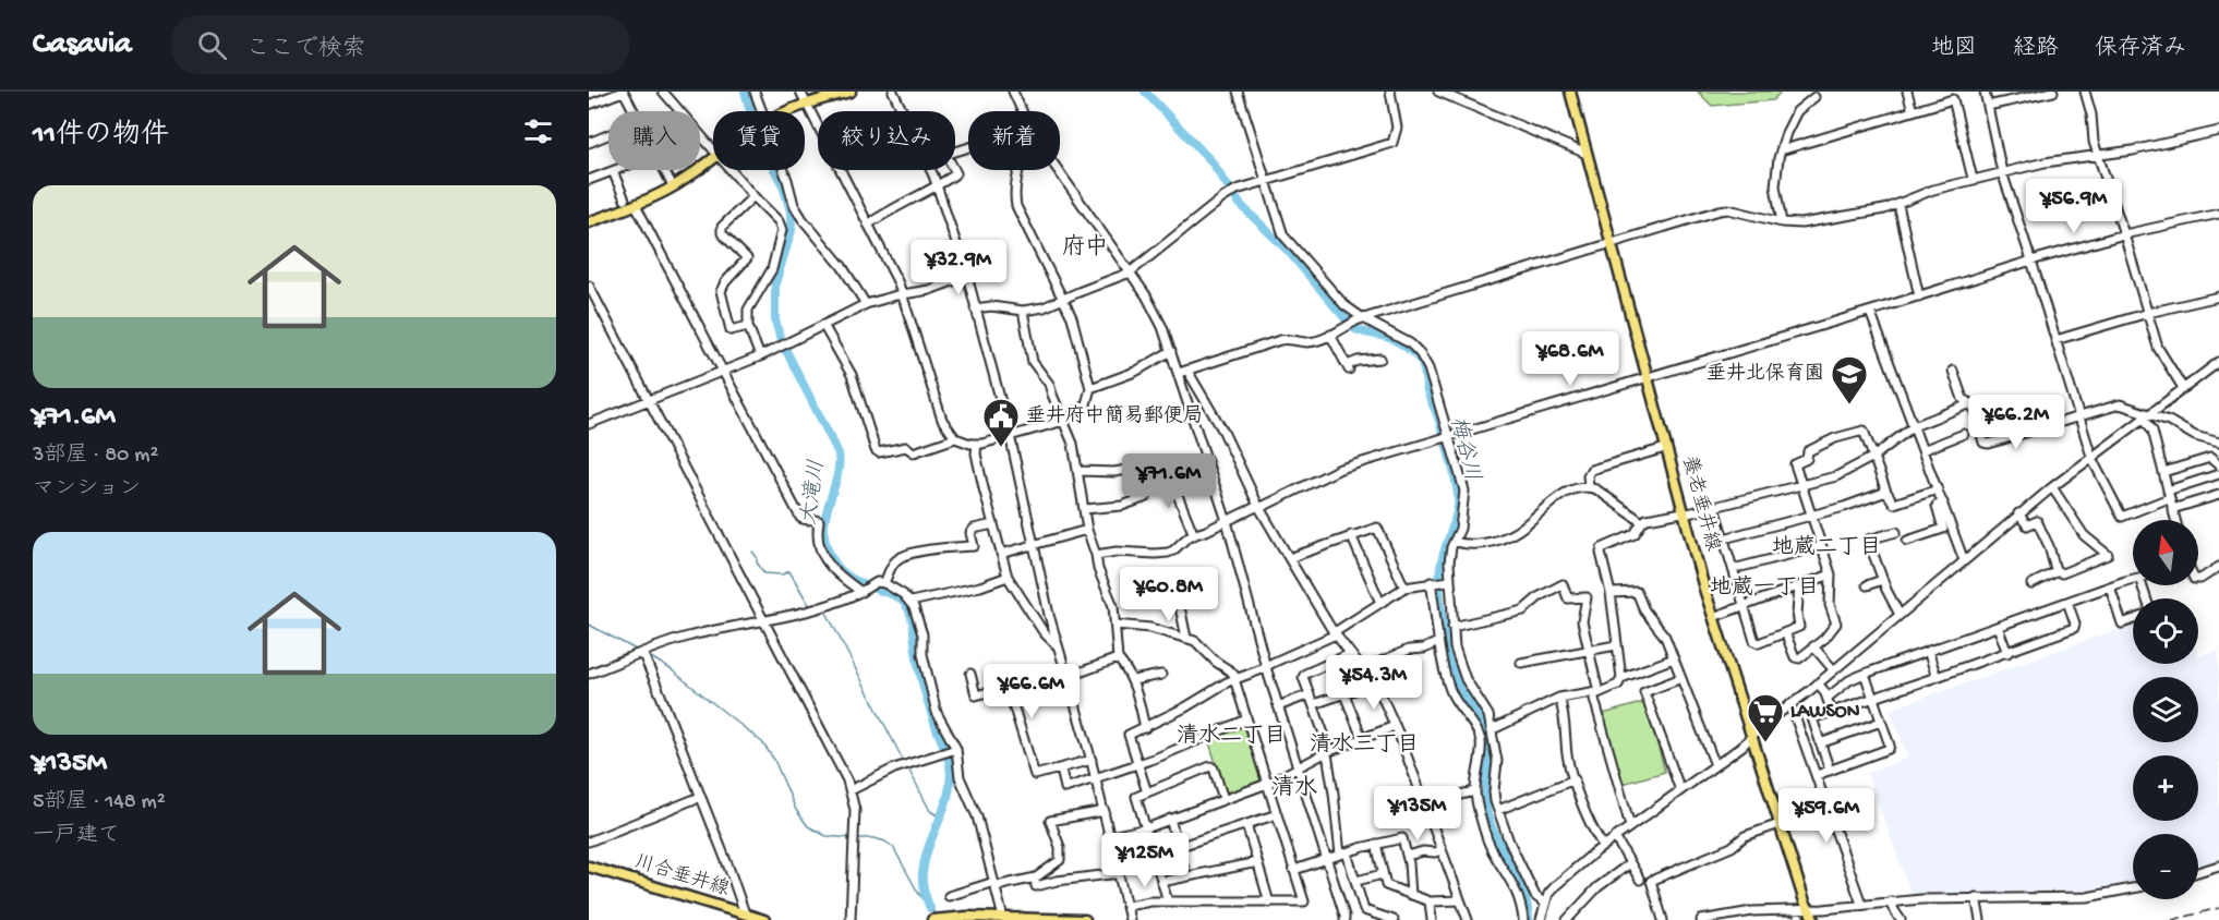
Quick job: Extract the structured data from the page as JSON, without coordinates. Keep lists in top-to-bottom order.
{
  "streets": {
    "main road": ["養老垂井線", "川合垂井線"]
  },
  "districts": [
    "府中",
    "地蔵二丁目",
    "地蔵一丁目",
    "清水二丁目",
    "清水三丁目",
    "清水"
  ],
  "water": ["梅谷川", "大滝川"],
  "places": {
    "school or university": ["垂井北保育園"],
    "public building": ["垂井府中簡易郵便局"],
    "supermarket": ["LAWSON"]
  },
  "north": "top",
  "page": {
    "header": "Casavia",
    "search": "ここで検索",
    "nav": ["地図", "経路", "保存済み"],
    "heading": "11件の物件",
    "chip": [
      "購入",
      "賃貸",
      "絞り込み",
      "新着"
    ],
    "list": [
      {
        "name": "¥71.6M",
        "note": "3部屋 · 80 m² · マンション"
      },
      {
        "name": "¥135M",
        "note": "5部屋 · 148 m² · 一戸建て"
      }
    ],
    "price": [
      "¥56.9M",
      "¥32.9M",
      "¥68.6M",
      "¥66.2M",
      "¥71.6M",
      "¥60.8M",
      "¥54.3M",
      "¥66.6M",
      "¥135M",
      "¥59.6M",
      "¥125M"
    ],
    "map_buttons": ["+", "−"]
  }
}
